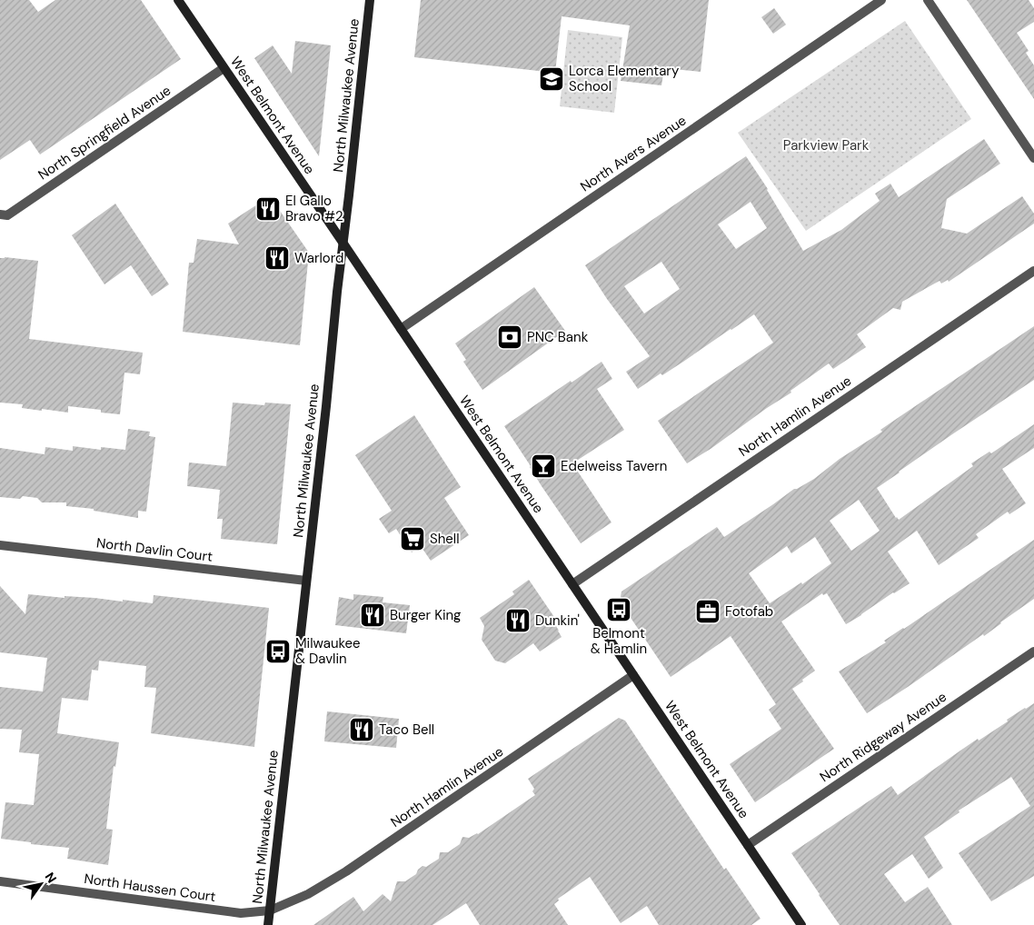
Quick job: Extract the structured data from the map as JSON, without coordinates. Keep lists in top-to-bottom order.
{
  "streets": {
    "main road": ["North Milwaukee Avenue", "West Belmont Avenue"],
    "street": [
      "North Springfield Avenue",
      "North Avers Avenue",
      "North Hamlin Avenue",
      "North Davlin Court",
      "North Ridgeway Avenue",
      "North Haussen Court"
    ]
  },
  "crossings": [
    ["North Milwaukee Avenue", "West Belmont Avenue"],
    ["North Milwaukee Avenue", "North Hamlin Avenue"],
    ["North Milwaukee Avenue", "North Davlin Court"],
    ["North Milwaukee Avenue", "North Haussen Court"],
    ["West Belmont Avenue", "North Springfield Avenue"],
    ["West Belmont Avenue", "North Avers Avenue"],
    ["West Belmont Avenue", "North Hamlin Avenue"],
    ["West Belmont Avenue", "North Ridgeway Avenue"],
    ["North Hamlin Avenue", "North Haussen Court"]
  ],
  "parks": ["Parkview Park"],
  "places": {
    "school or university": ["Lorca Elementary School"],
    "restaurant": [
      "El Gallo Bravo #2",
      "Warlord",
      "Burger King",
      "Dunkin'",
      "Taco Bell"
    ],
    "bank": ["PNC Bank"],
    "bar": ["Edelweiss Tavern"],
    "supermarket": ["Shell"],
    "bus stop": ["Belmont & Hamlin", "Milwaukee & Davlin"],
    "office": ["Fotofab"]
  },
  "north": "top right"
}
